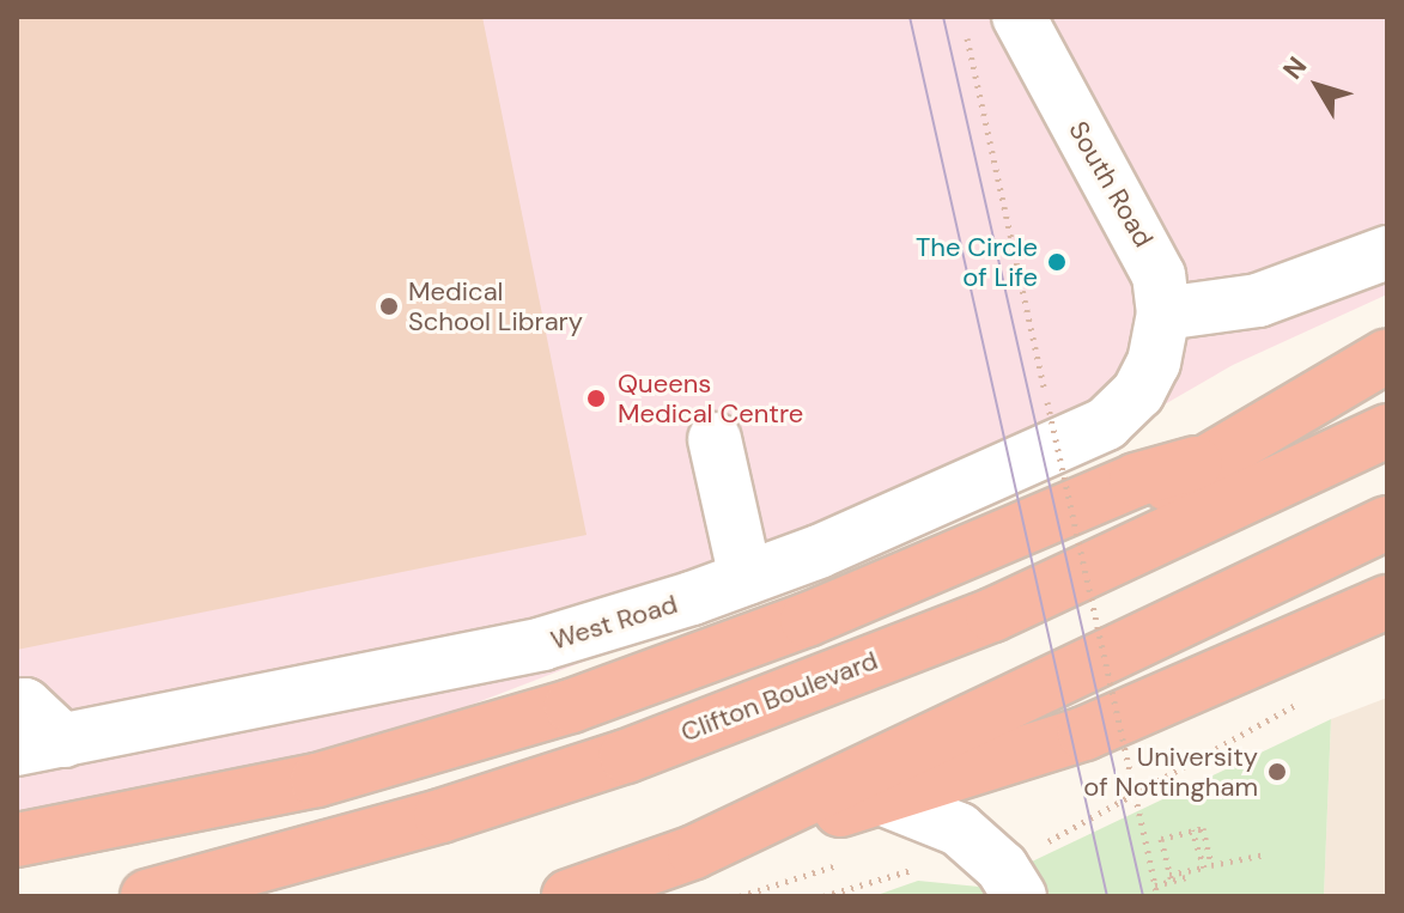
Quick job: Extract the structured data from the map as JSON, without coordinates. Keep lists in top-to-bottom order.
{
  "streets": {
    "highway": ["Clifton Boulevard"],
    "street": ["South Road", "West Road"]
  },
  "crossings": [
    ["South Road", "West Road"]
  ],
  "places": [
    "The Circle of Life",
    "Medical School Library",
    "Queens Medical Centre",
    "University of Nottingham"
  ],
  "north": "top left"
}
